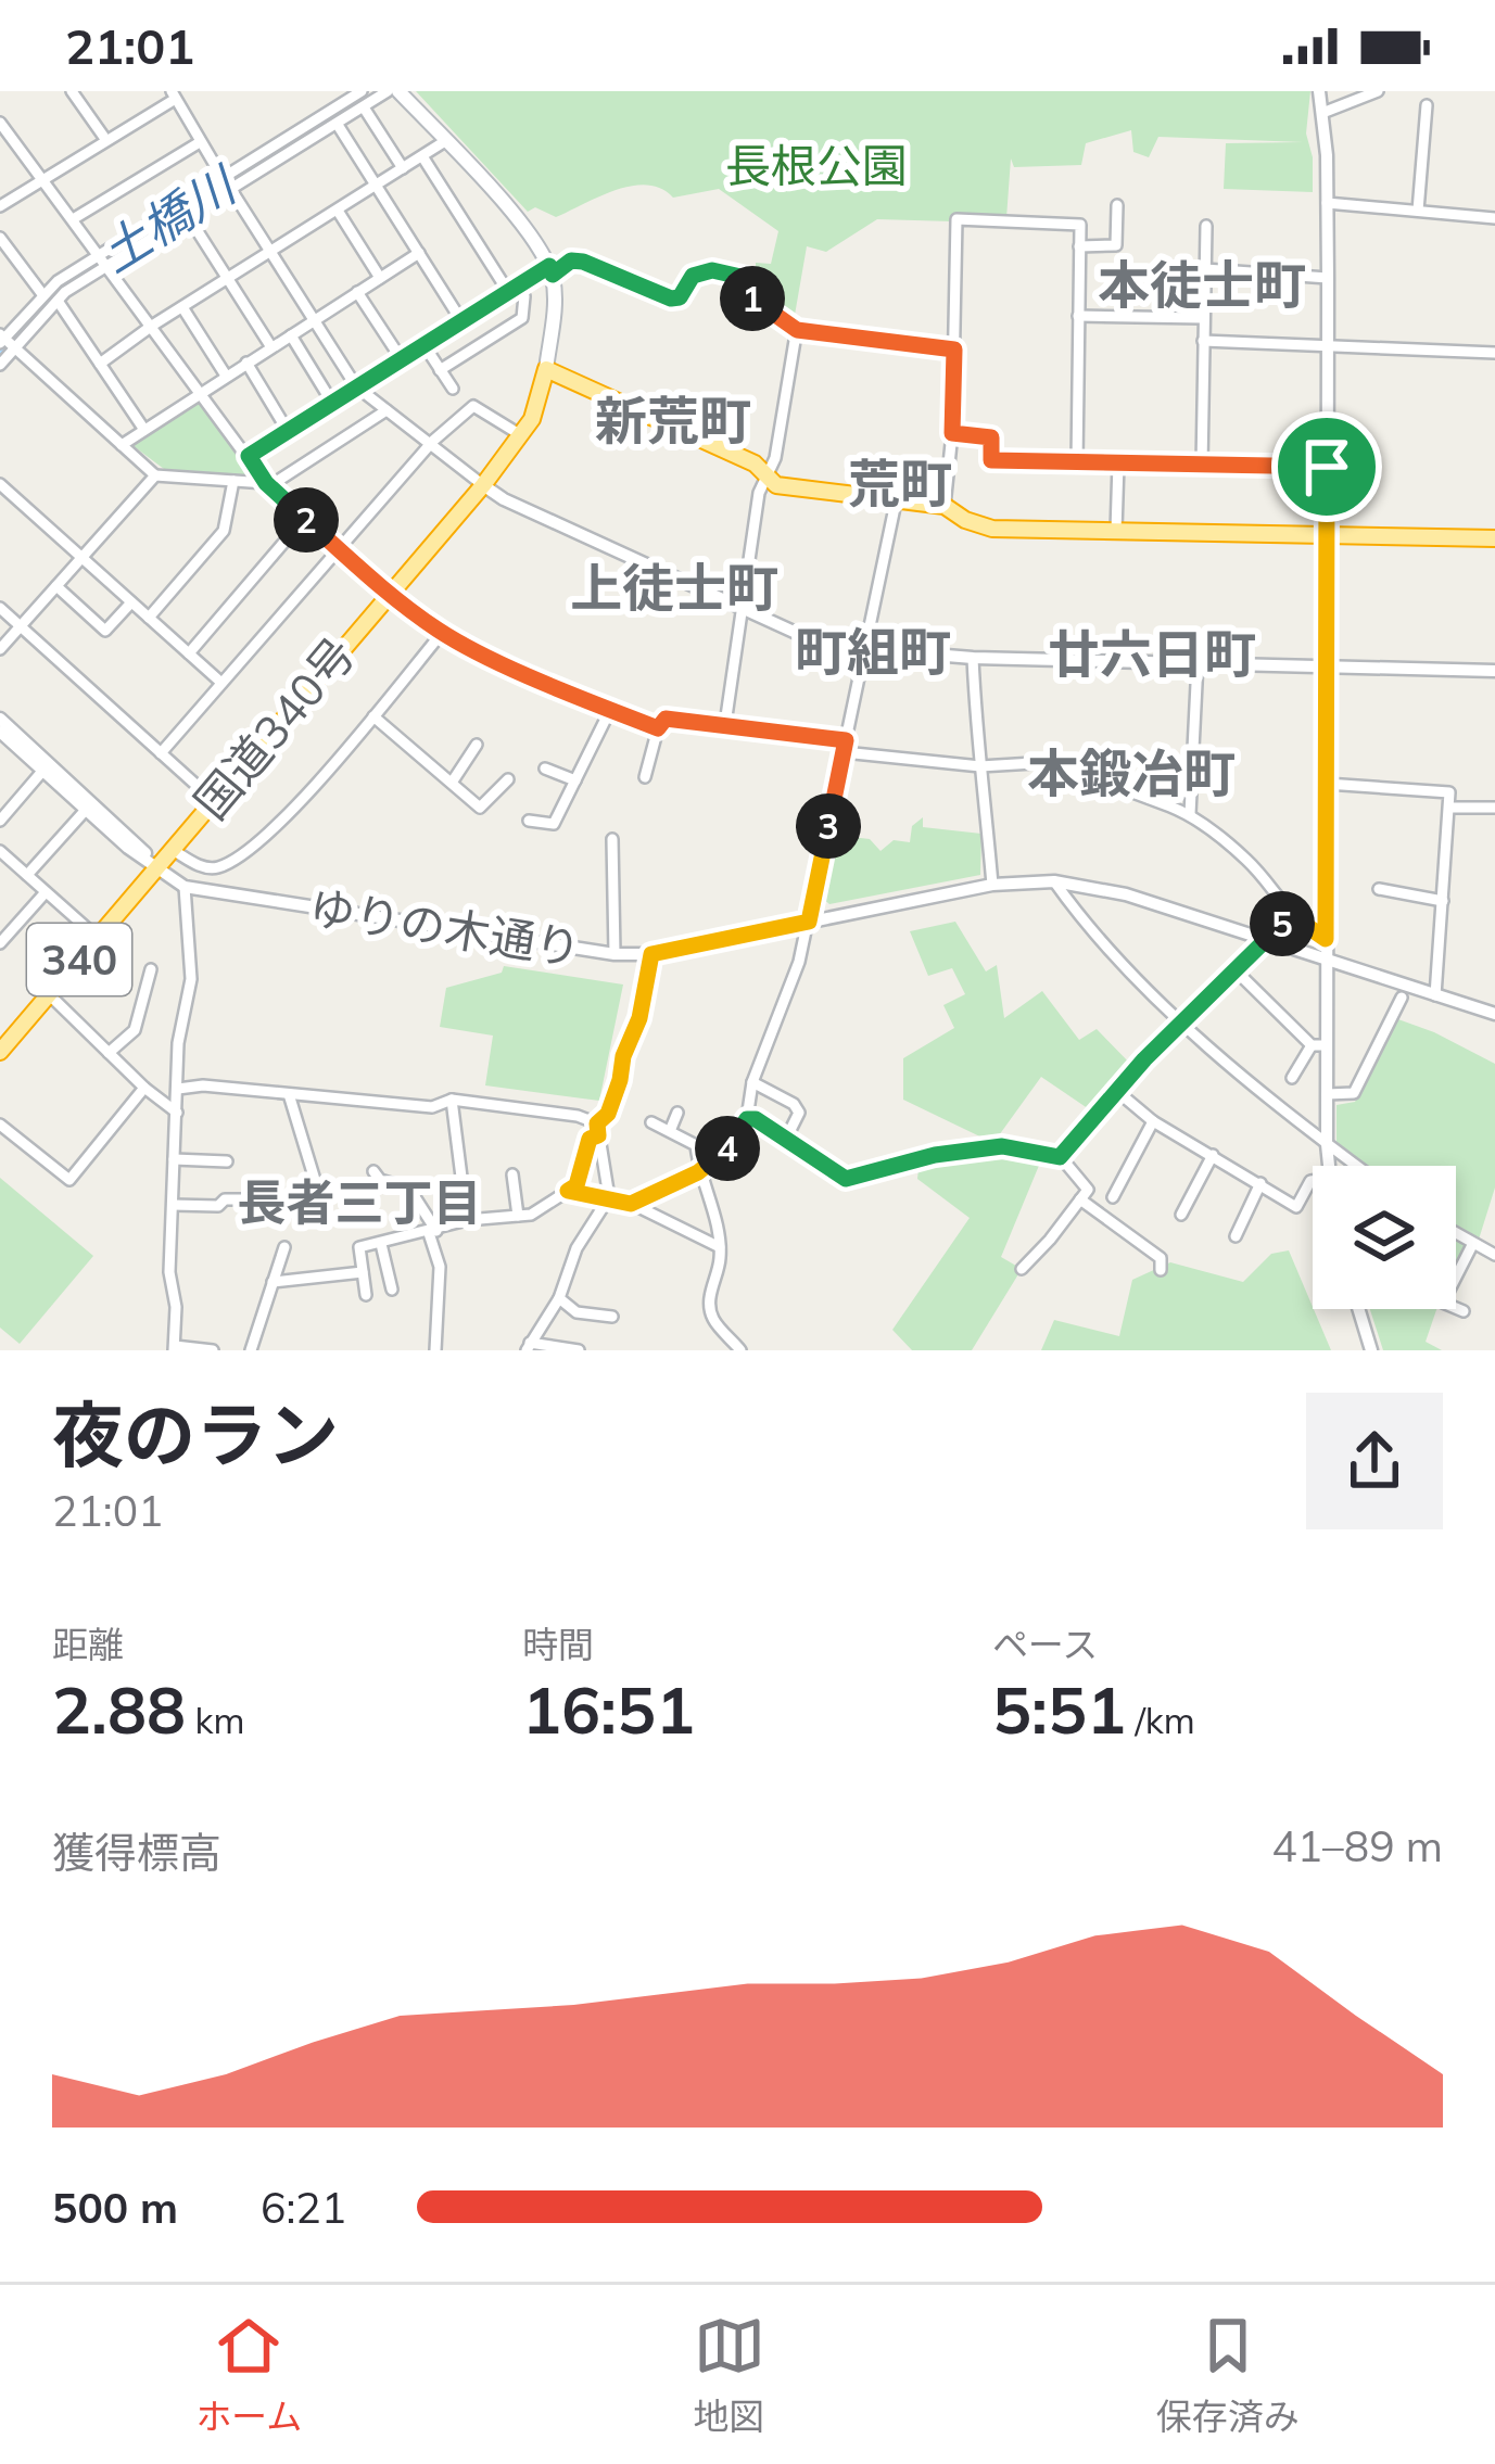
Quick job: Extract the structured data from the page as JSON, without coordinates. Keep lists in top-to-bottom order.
{
  "streets": {
    "highway": ["国道340号", "340"],
    "street": ["ゆりの木通り"]
  },
  "crossings": [
    ["国道340号", "ゆりの木通り"]
  ],
  "districts": [
    "本徒士町",
    "新荒町",
    "荒町",
    "上徒士町",
    "町組町",
    "廿六日町",
    "本鍛冶町",
    "長者三丁目"
  ],
  "water": ["土橋川"],
  "parks": ["長根公園"],
  "page": {
    "status": "21:01",
    "pins": [
      "1",
      "2",
      "3",
      "5",
      "4"
    ],
    "heading": ["夜のラン", "21:01"],
    "stats": [
      ["距離", "2.88 km"],
      ["時間", "16:51"],
      ["ペース", "5:51 /km"]
    ],
    "chart": ["獲得標高", "41–89 m"],
    "list": [
      {
        "name": "500 m",
        "note": "6:21"
      }
    ],
    "tabs": ["ホーム", "地図", "保存済み"]
  }
}
